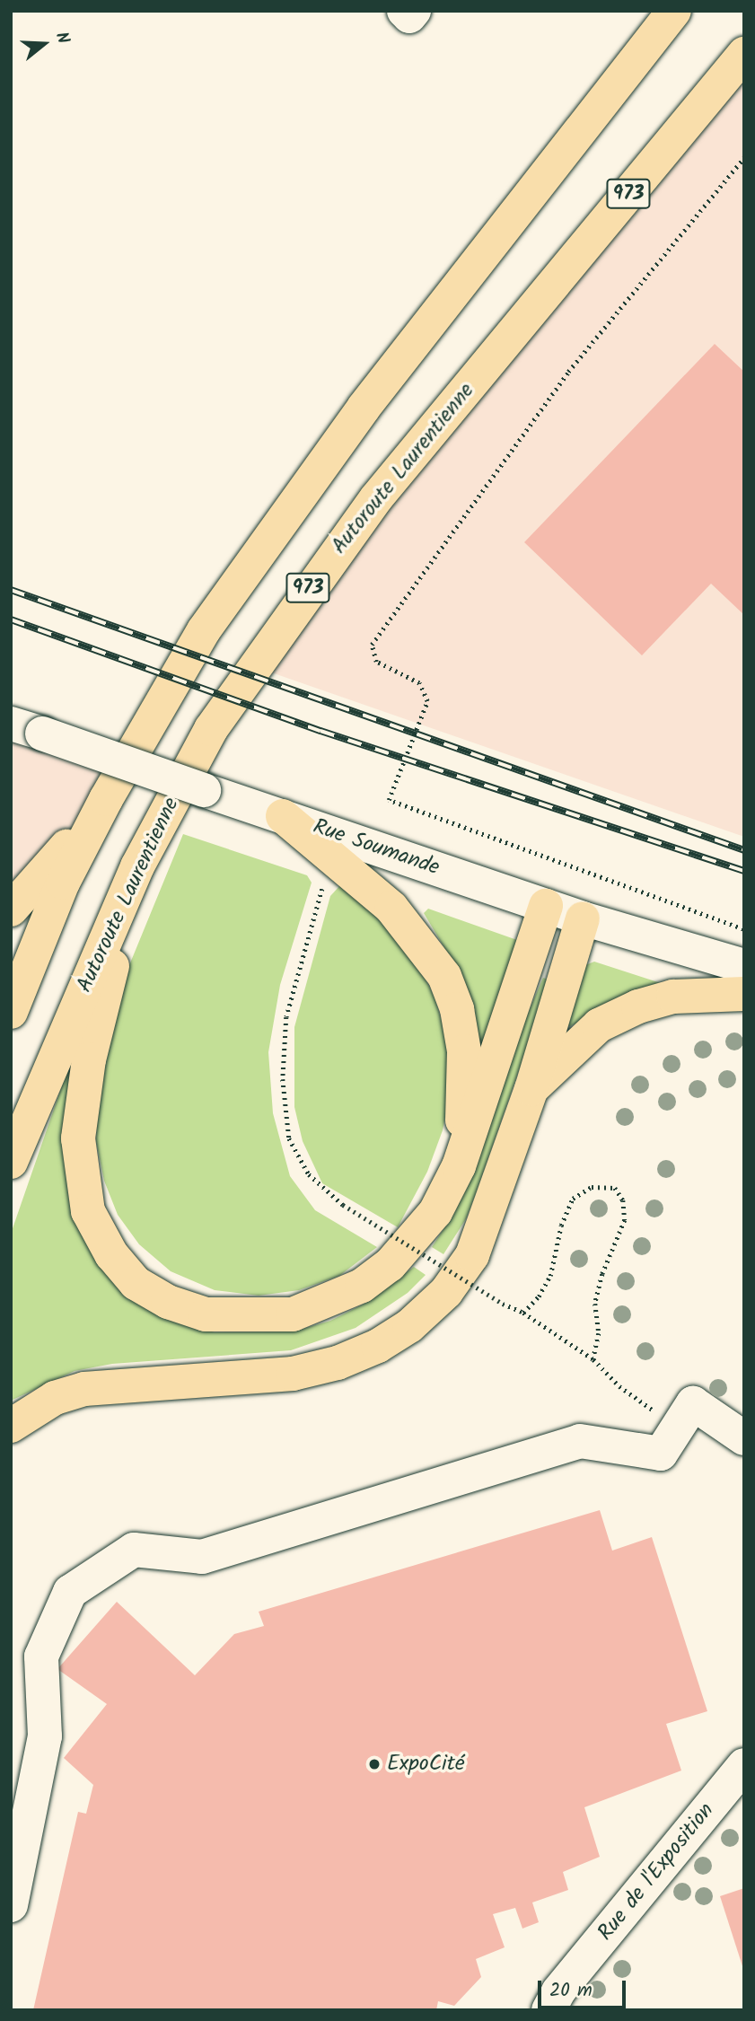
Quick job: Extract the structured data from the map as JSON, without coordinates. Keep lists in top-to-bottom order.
{
  "streets": {
    "highway": ["973", "Autoroute Laurentienne"],
    "street": ["Rue Soumande", "Rue de l'Exposition"]
  },
  "places": ["ExpoCité"],
  "scale_bar": "20 m",
  "north": "right"
}
